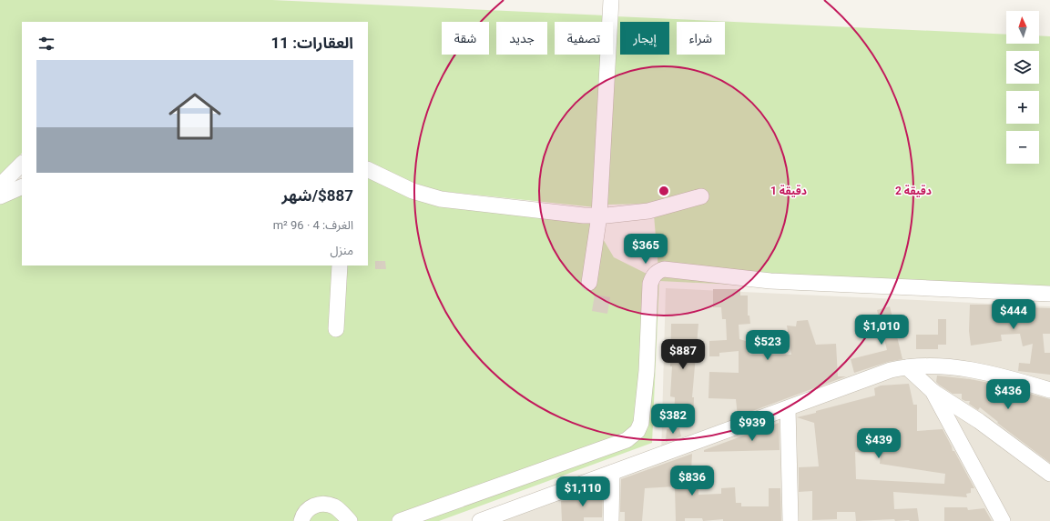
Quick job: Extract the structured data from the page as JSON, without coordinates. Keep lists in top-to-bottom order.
{
  "north": "top",
  "page": {
    "map_buttons": ["+", "−"],
    "chip": [
      "شراء",
      "إيجار",
      "تصفية",
      "جديد",
      "شقة"
    ],
    "heading": "العقارات: 11",
    "list": [
      {
        "name": "$887/شهر",
        "note": "الغرف: 4 · 96 m² · منزل"
      }
    ],
    "price": [
      "$365",
      "$444",
      "$1,010",
      "$523",
      "$887",
      "$436",
      "$382",
      "$939",
      "$439",
      "$836",
      "$1,110"
    ]
  },
  "rings": ["1 دقيقة", "2 دقيقة"]
}
